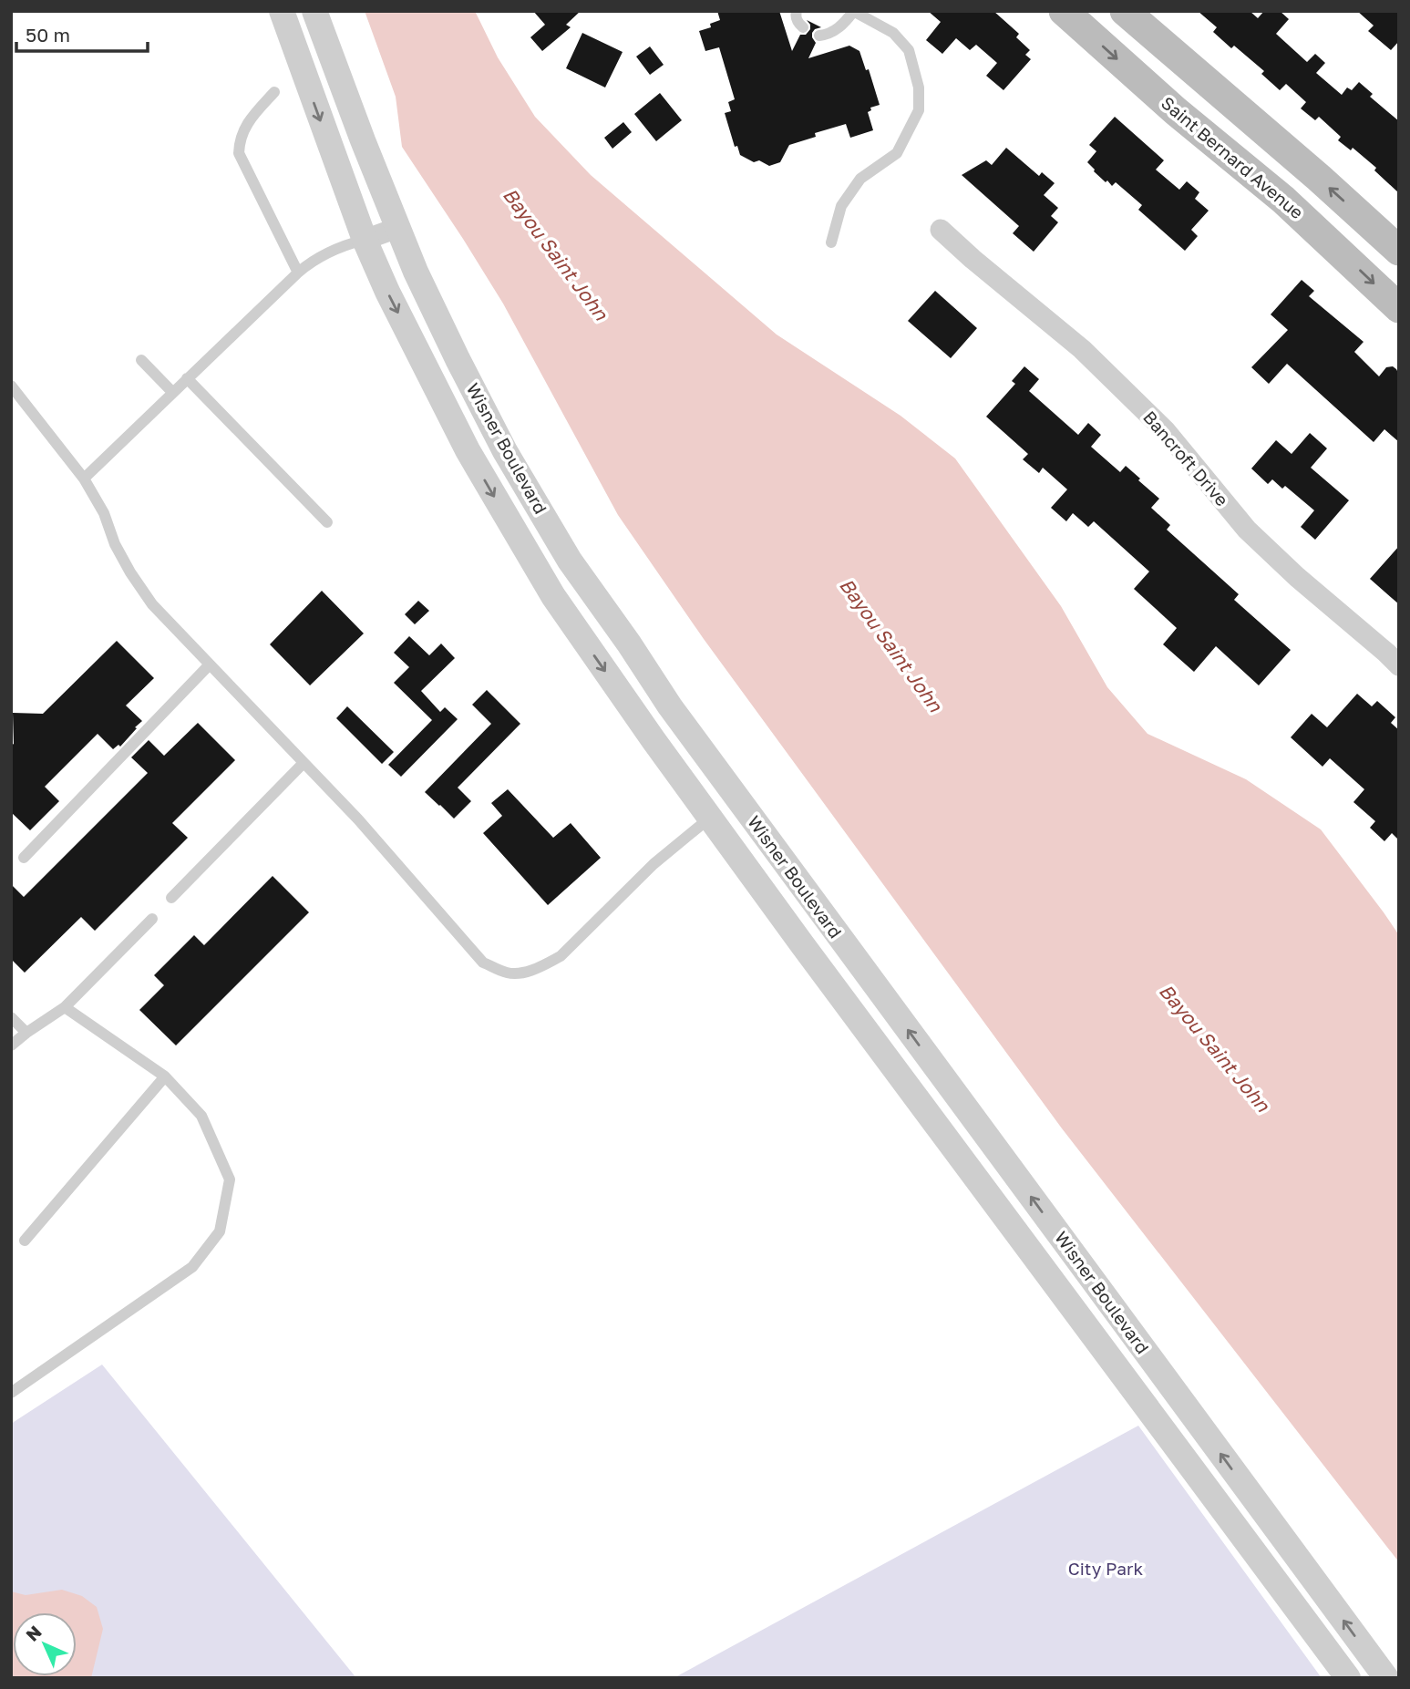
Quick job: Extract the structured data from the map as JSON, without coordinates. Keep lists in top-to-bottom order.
{
  "streets": {
    "main road": ["Saint Bernard Avenue"],
    "street": ["Wisner Boulevard", "Bancroft Drive"]
  },
  "water": ["Bayou Saint John"],
  "parks": ["City Park"],
  "scale_bar": "50 m",
  "north": "top left"
}
